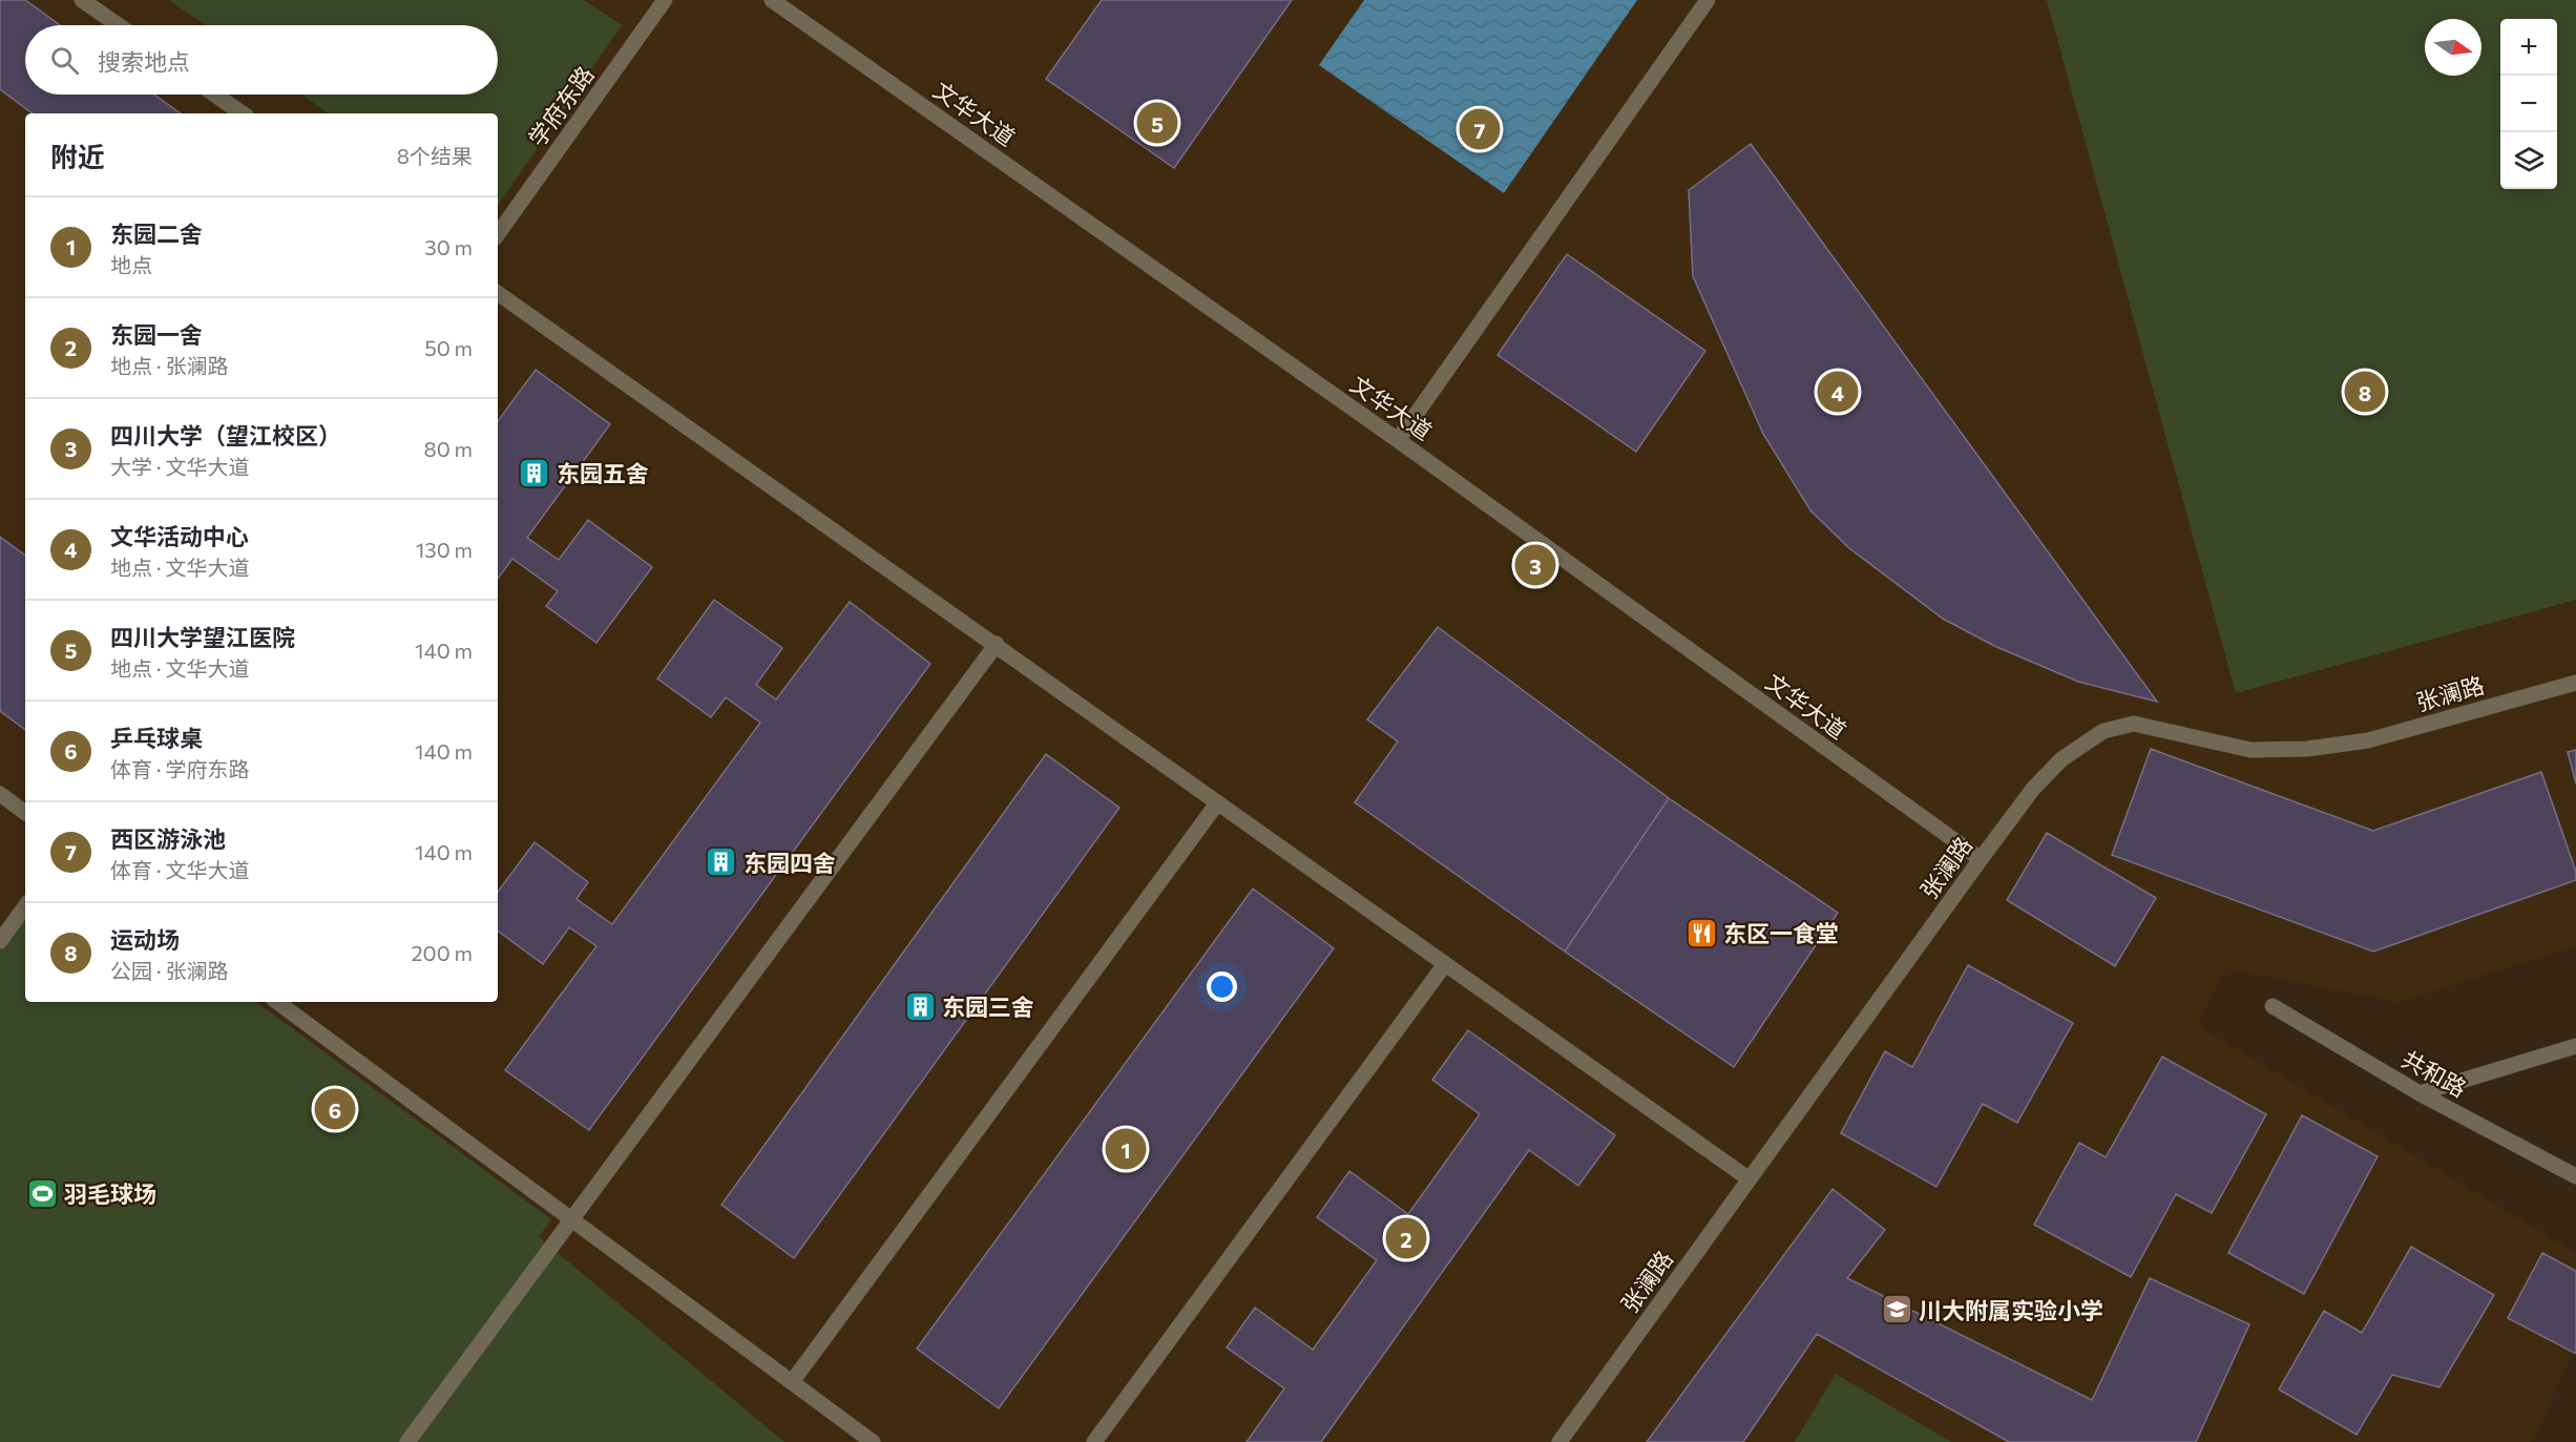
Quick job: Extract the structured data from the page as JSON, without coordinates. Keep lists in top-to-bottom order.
{
  "streets": {
    "street": [
      "学府东路",
      "文华大道",
      "张澜路",
      "共和路"
    ]
  },
  "crossings": [
    ["文华大道", "张澜路"]
  ],
  "places": {
    "building": ["东园五舍", "东园四舍", "东园三舍"],
    "restaurant": ["东区一食堂"],
    "sports": ["羽毛球场"],
    "school or university": ["川大附属实验小学"]
  },
  "north": "right",
  "page": {
    "map_buttons": ["+", "−"],
    "search": "搜索地点",
    "pins": [
      "5",
      "7",
      "4",
      "8",
      "3",
      "6",
      "1",
      "2"
    ],
    "heading": ["附近", "8个结果"],
    "list": [
      {
        "mark": "1",
        "name": "东园二舍",
        "note": "地点",
        "value": "30 m"
      },
      {
        "mark": "2",
        "name": "东园一舍",
        "note": "地点 · 张澜路",
        "value": "50 m"
      },
      {
        "mark": "3",
        "name": "四川大学（望江校区）",
        "note": "大学 · 文华大道",
        "value": "80 m"
      },
      {
        "mark": "4",
        "name": "文华活动中心",
        "note": "地点 · 文华大道",
        "value": "130 m"
      },
      {
        "mark": "5",
        "name": "四川大学望江医院",
        "note": "地点 · 文华大道",
        "value": "140 m"
      },
      {
        "mark": "6",
        "name": "乒乓球桌",
        "note": "体育 · 学府东路",
        "value": "140 m"
      },
      {
        "mark": "7",
        "name": "西区游泳池",
        "note": "体育 · 文华大道",
        "value": "140 m"
      },
      {
        "mark": "8",
        "name": "运动场",
        "note": "公园 · 张澜路",
        "value": "200 m"
      }
    ]
  }
}
